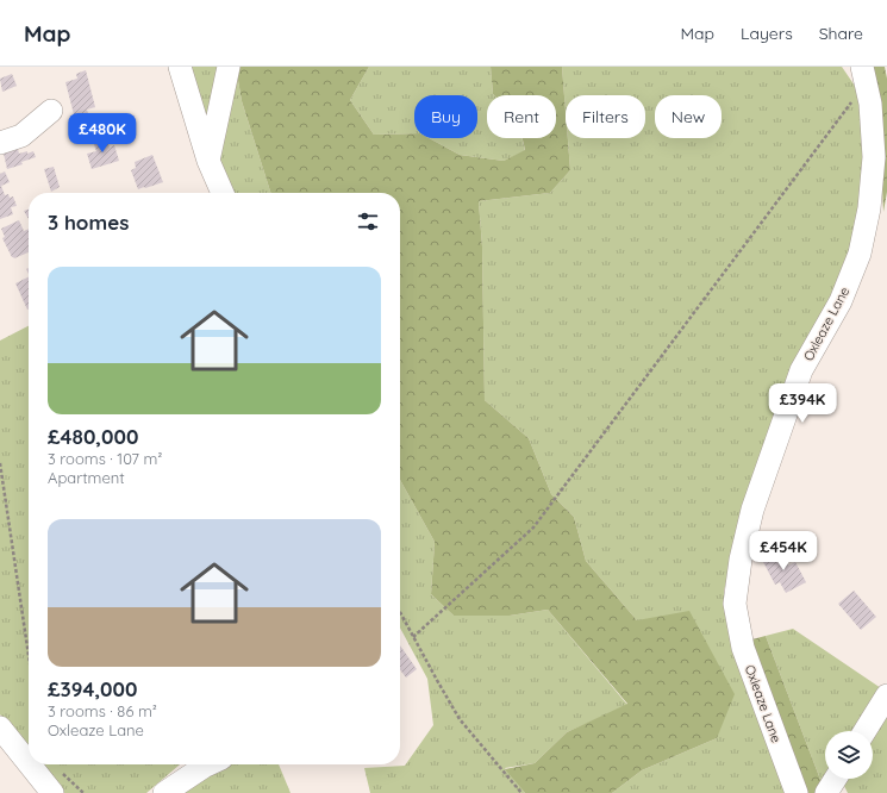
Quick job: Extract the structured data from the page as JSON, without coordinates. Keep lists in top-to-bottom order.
{
  "streets": {
    "street": ["Oxleaze Lane"]
  },
  "page": {
    "header": "Map",
    "nav": ["Map", "Layers", "Share"],
    "chip": [
      "Buy",
      "Rent",
      "Filters",
      "New"
    ],
    "price": ["£480K", "£394K", "£454K"],
    "heading": "3 homes",
    "list": [
      {
        "name": "£480,000",
        "note": "3 rooms · 107 m² · Apartment"
      },
      {
        "name": "£394,000",
        "note": "3 rooms · 86 m² · Oxleaze Lane"
      }
    ]
  }
}
